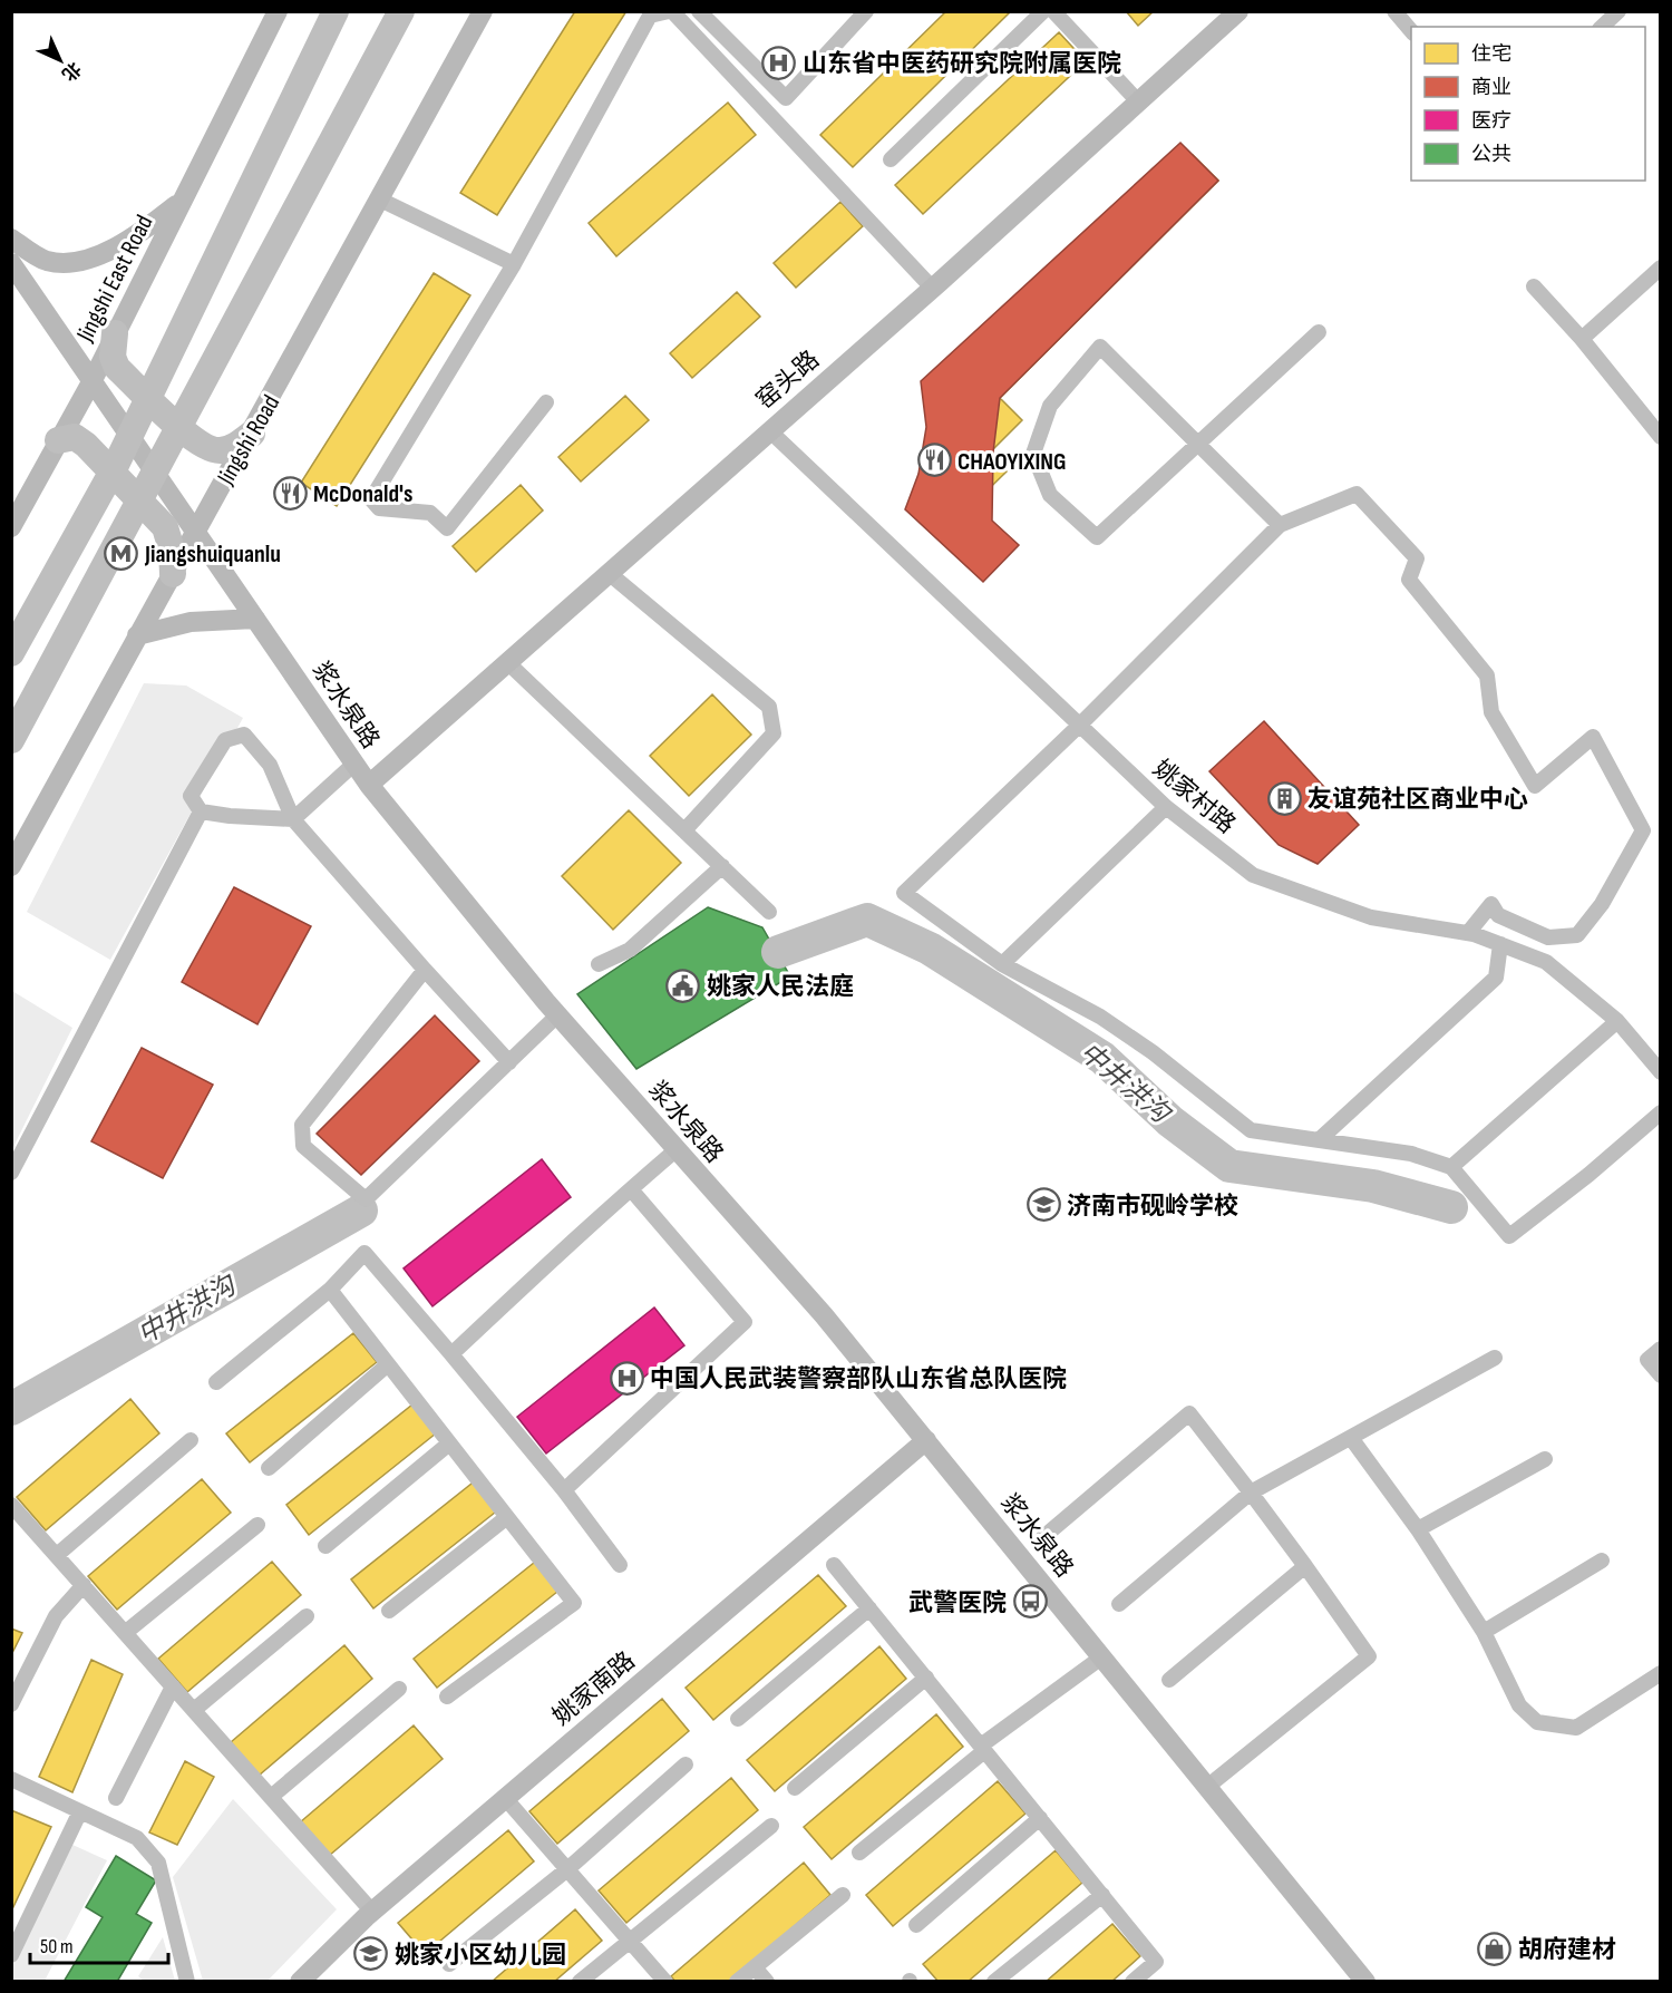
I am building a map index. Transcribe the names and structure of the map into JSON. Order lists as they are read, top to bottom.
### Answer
{
  "streets": {
    "main road": [
      "Jingshi East Road",
      "窑头路",
      "Jingshi Road",
      "浆水泉路",
      "姚家南路"
    ],
    "street": ["姚家村路"]
  },
  "crossings": [
    ["Jingshi East Road", "浆水泉路"],
    ["窑头路", "浆水泉路"],
    ["窑头路", "姚家村路"],
    ["Jingshi Road", "浆水泉路"],
    ["浆水泉路", "姚家南路"]
  ],
  "water": ["中井洪沟"],
  "places": {
    "hospital": ["山东省中医药研究院附属医院", "中国人民武装警察部队山东省总队医院"],
    "restaurant": ["CHAOYIXING", "McDonald's"],
    "metro station": ["Jiangshuiquanlu"],
    "building": ["友谊苑社区商业中心"],
    "public building": ["姚家人民法庭"],
    "school or university": ["济南市砚岭学校", "姚家小区幼儿园"],
    "bus stop": ["武警医院"],
    "shop": ["胡府建材"]
  },
  "legend": [
    "住宅",
    "商业",
    "医疗",
    "公共"
  ],
  "scale_bar": "50 m",
  "north": "bottom right"
}
